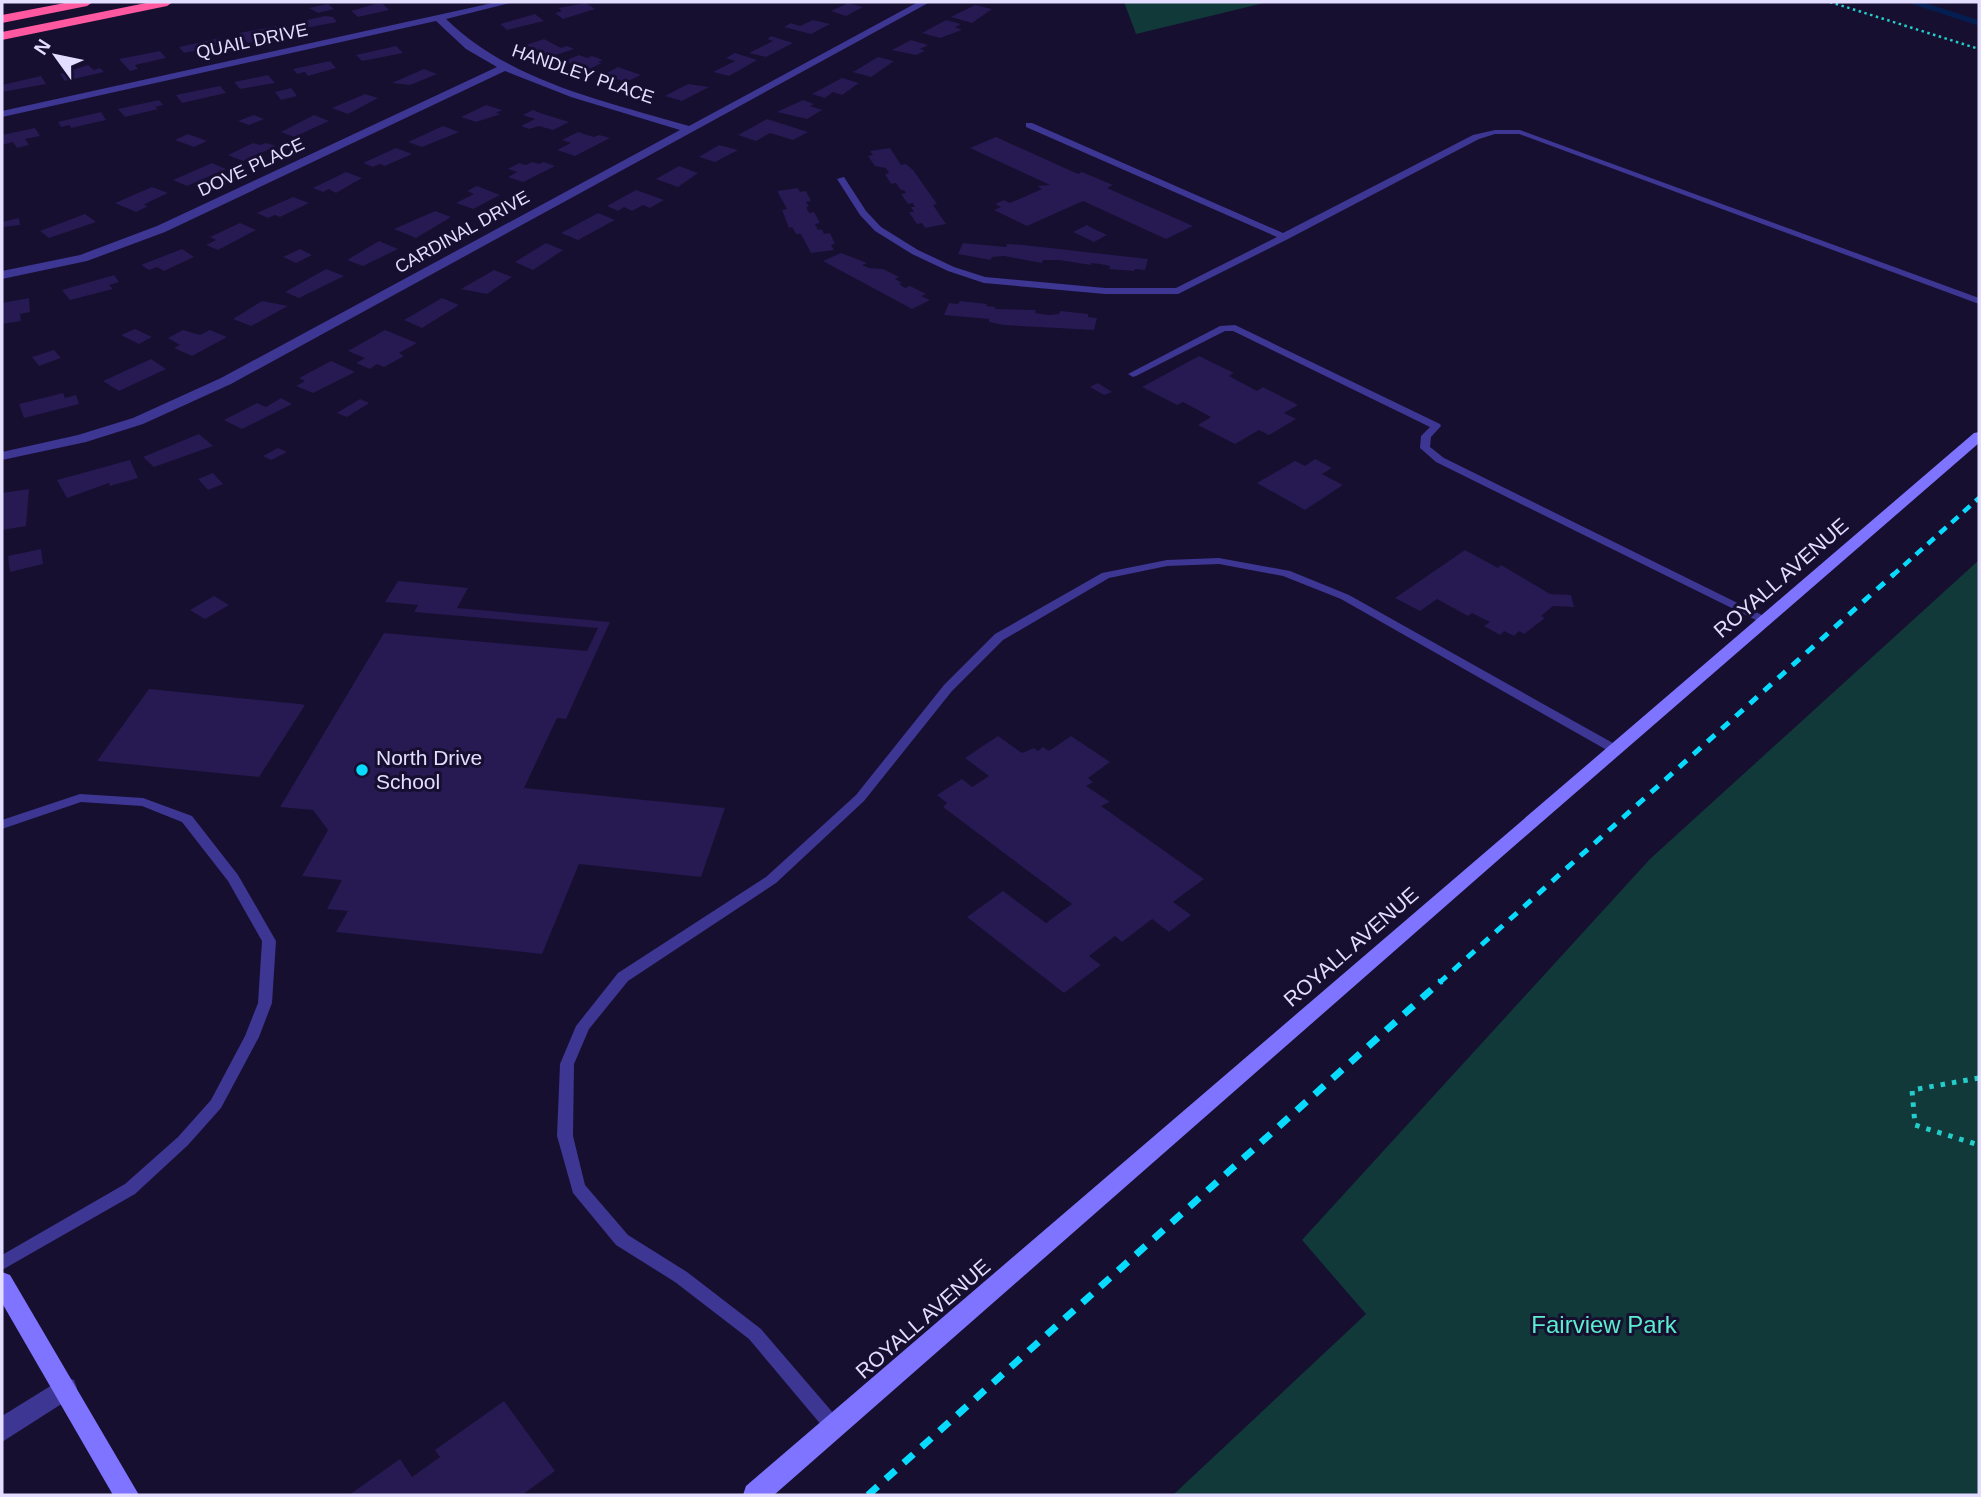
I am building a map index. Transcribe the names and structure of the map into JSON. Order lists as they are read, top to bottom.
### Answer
{
  "streets": {
    "street": [
      "QUAIL DRIVE",
      "HANDLEY PLACE",
      "DOVE PLACE",
      "CARDINAL DRIVE",
      "ROYALL AVENUE"
    ]
  },
  "crossings": [
    ["QUAIL DRIVE", "HANDLEY PLACE"],
    ["HANDLEY PLACE", "DOVE PLACE"],
    ["HANDLEY PLACE", "CARDINAL DRIVE"]
  ],
  "parks": ["Fairview Park"],
  "places": ["North Drive School"],
  "north": "top left"
}
